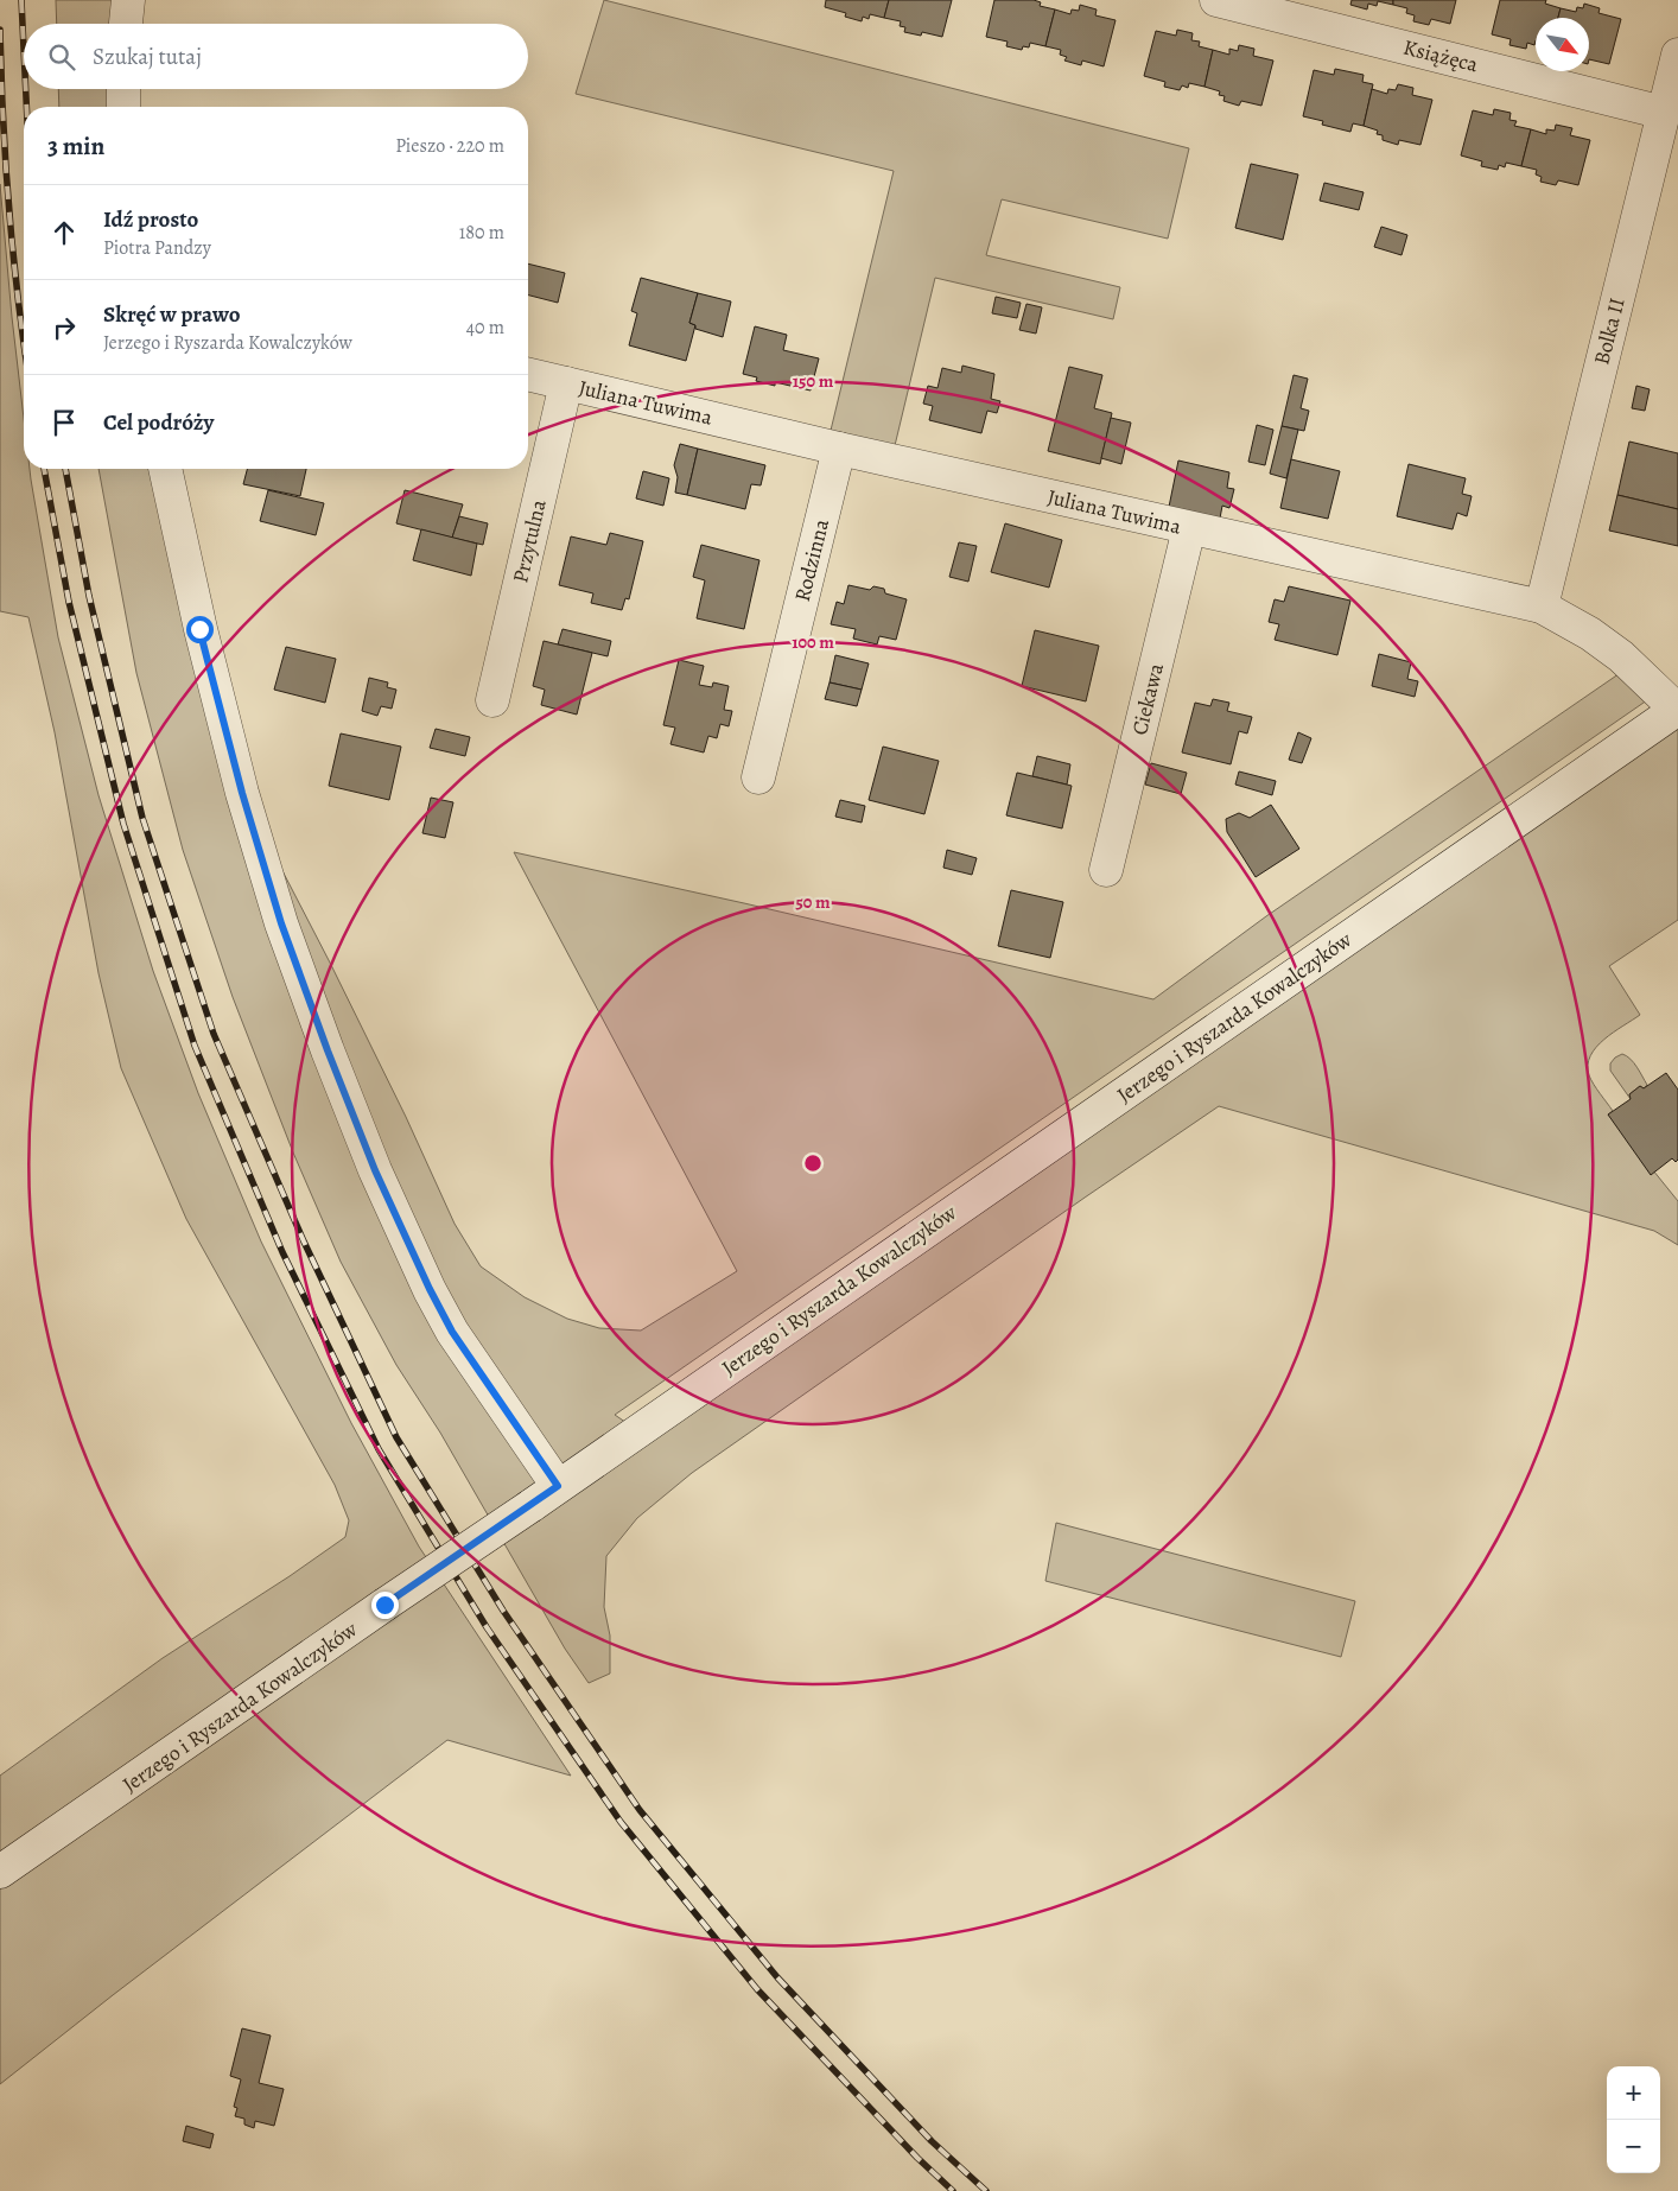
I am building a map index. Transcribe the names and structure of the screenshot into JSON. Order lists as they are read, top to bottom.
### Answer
{
  "streets": {
    "street": [
      "Książęca",
      "Bolka II",
      "Juliana Tuwima",
      "Przytulna",
      "Rodzinna",
      "Ciekawa",
      "Jerzego i Ryszarda Kowalczyków"
    ]
  },
  "crossings": [
    ["Książęca", "Bolka II"],
    ["Bolka II", "Juliana Tuwima"],
    ["Juliana Tuwima", "Przytulna"],
    ["Juliana Tuwima", "Rodzinna"],
    ["Juliana Tuwima", "Ciekawa"],
    ["Juliana Tuwima", "Jerzego i Ryszarda Kowalczyków"]
  ],
  "north": "bottom right",
  "page": {
    "search": "Szukaj tutaj",
    "heading": ["3 min", "Pieszo · 220 m"],
    "list": [
      ["Idź prosto", "Piotra Pandzy", "180 m"],
      ["Skręć w prawo", "Jerzego i Ryszarda Kowalczyków", "40 m"],
      "Cel podróży"
    ],
    "map_buttons": ["+", "−"]
  },
  "rings": ["150 m", "100 m", "50 m"]
}
